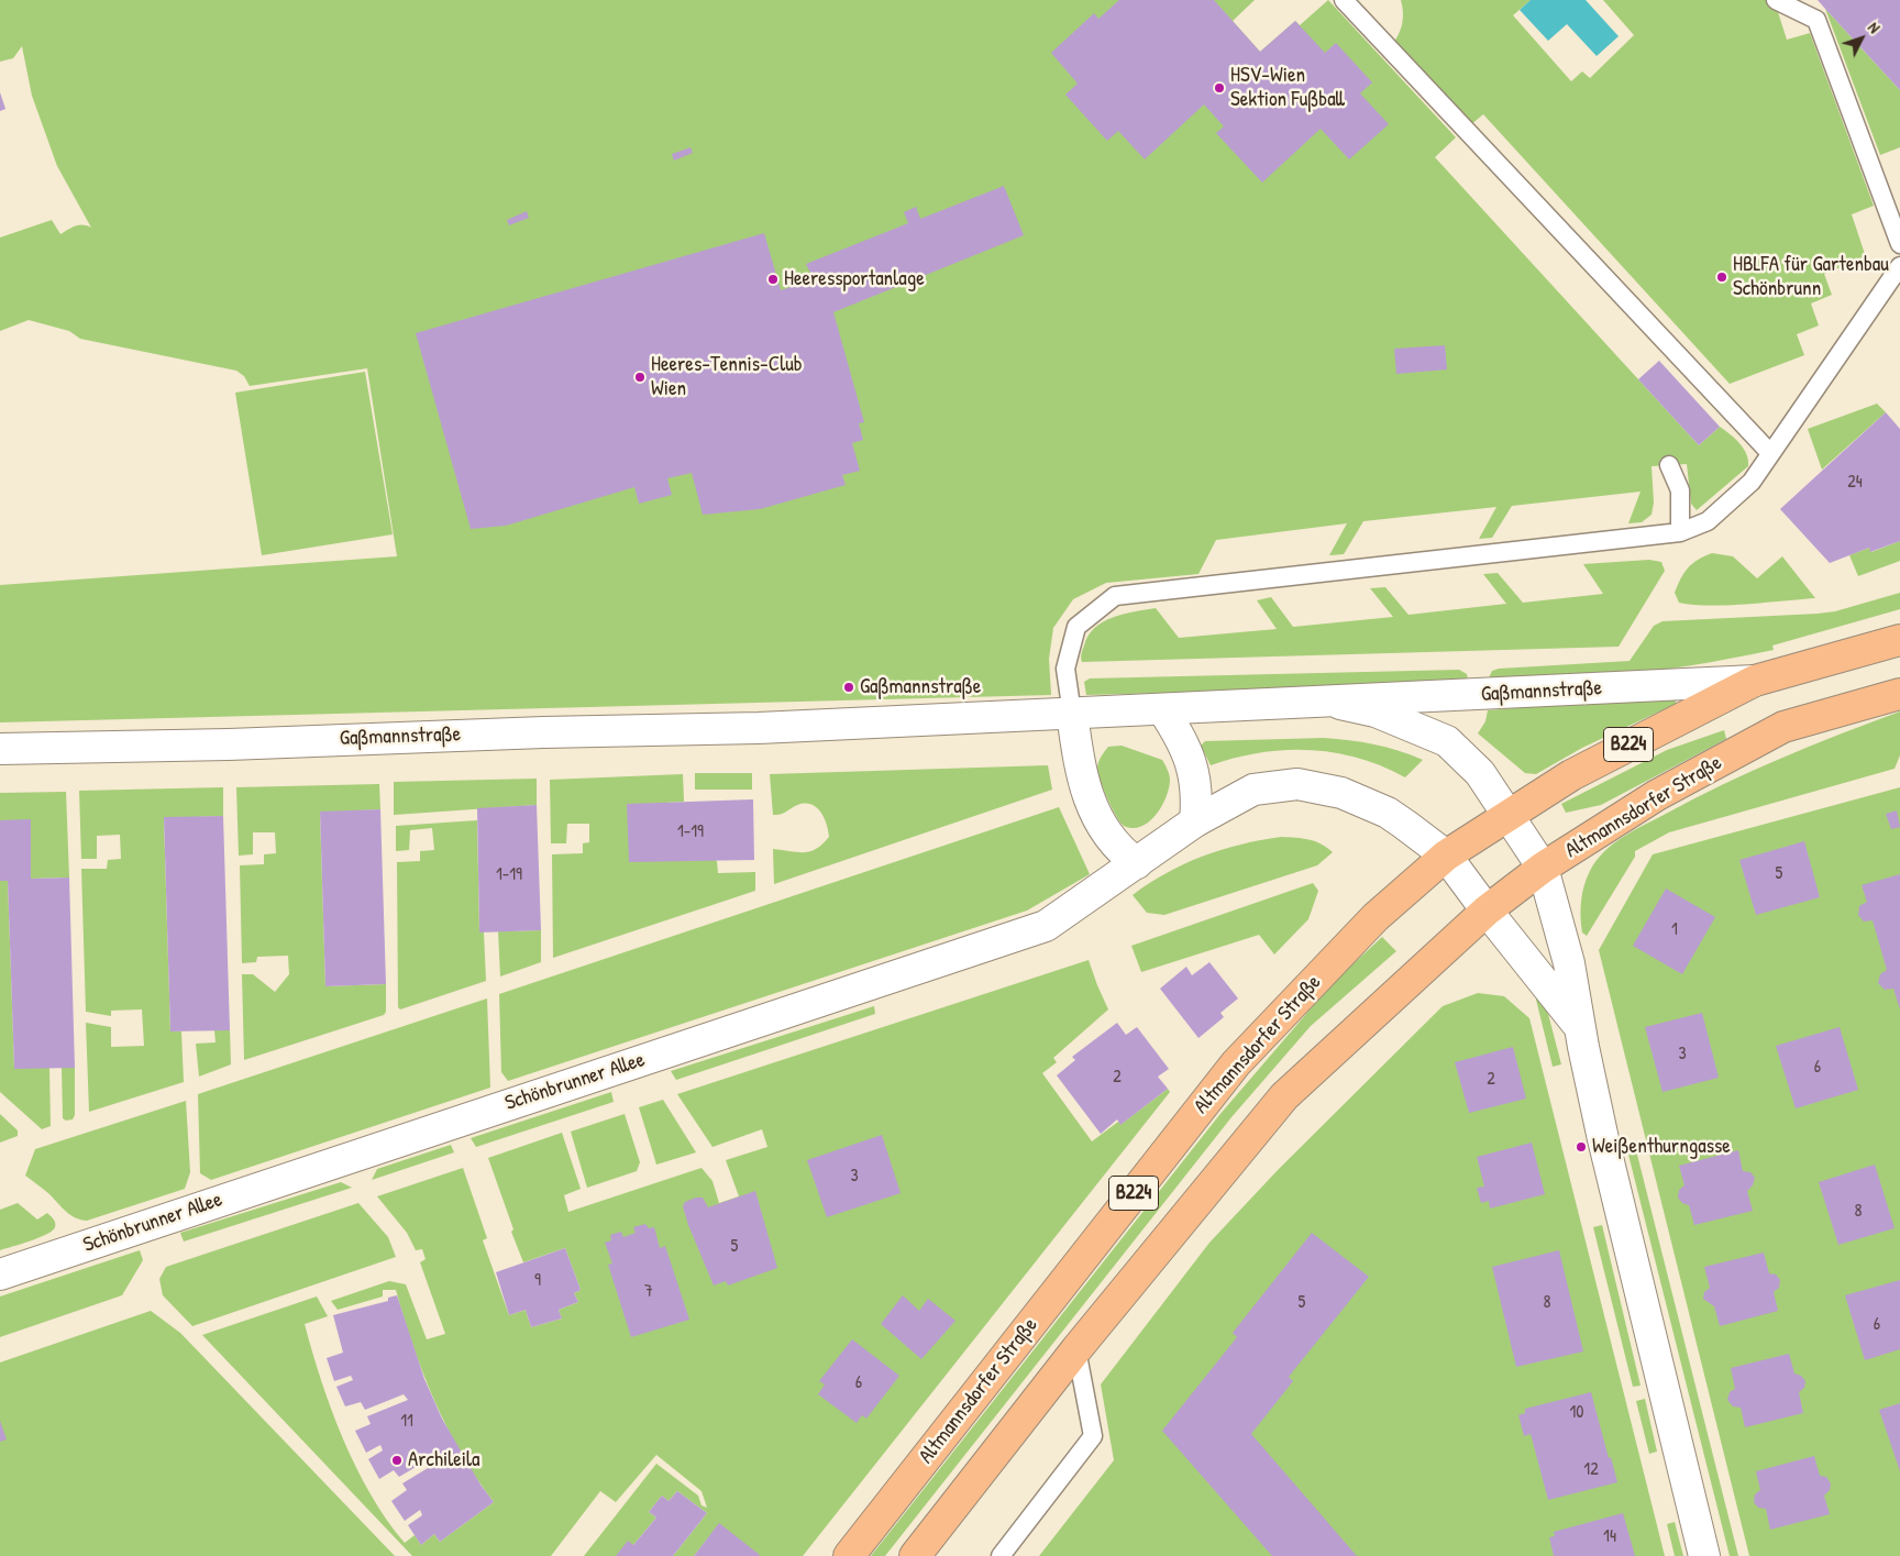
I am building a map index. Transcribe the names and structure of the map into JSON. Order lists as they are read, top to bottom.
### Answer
{
  "streets": {
    "main road": ["B224", "Altmannsdorfer Straße"],
    "street": ["Gaßmannstraße", "Schönbrunner Allee"]
  },
  "crossings": [
    ["Gaßmannstraße", "B224"],
    ["Gaßmannstraße", "Altmannsdorfer Straße"],
    ["B224", "Altmannsdorfer Straße"],
    ["Altmannsdorfer Straße", "Schönbrunner Allee"]
  ],
  "places": [
    "HSV-Wien Sektion Fußball",
    "HBLFA für Gartenbau Schönbrunn",
    "Heeressportanlage",
    "Heeres-Tennis-Club Wien",
    "Gaßmannstraße",
    "Weißenthurngasse",
    "Archileila"
  ],
  "house_numbers": [
    "24",
    "1-19",
    "5",
    "1-19",
    "1",
    "3",
    "6",
    "2",
    "2",
    "3",
    "8",
    "5",
    "9",
    "7",
    "5",
    "8",
    "6",
    "6",
    "10",
    "11",
    "12",
    "14"
  ],
  "north": "top right"
}
